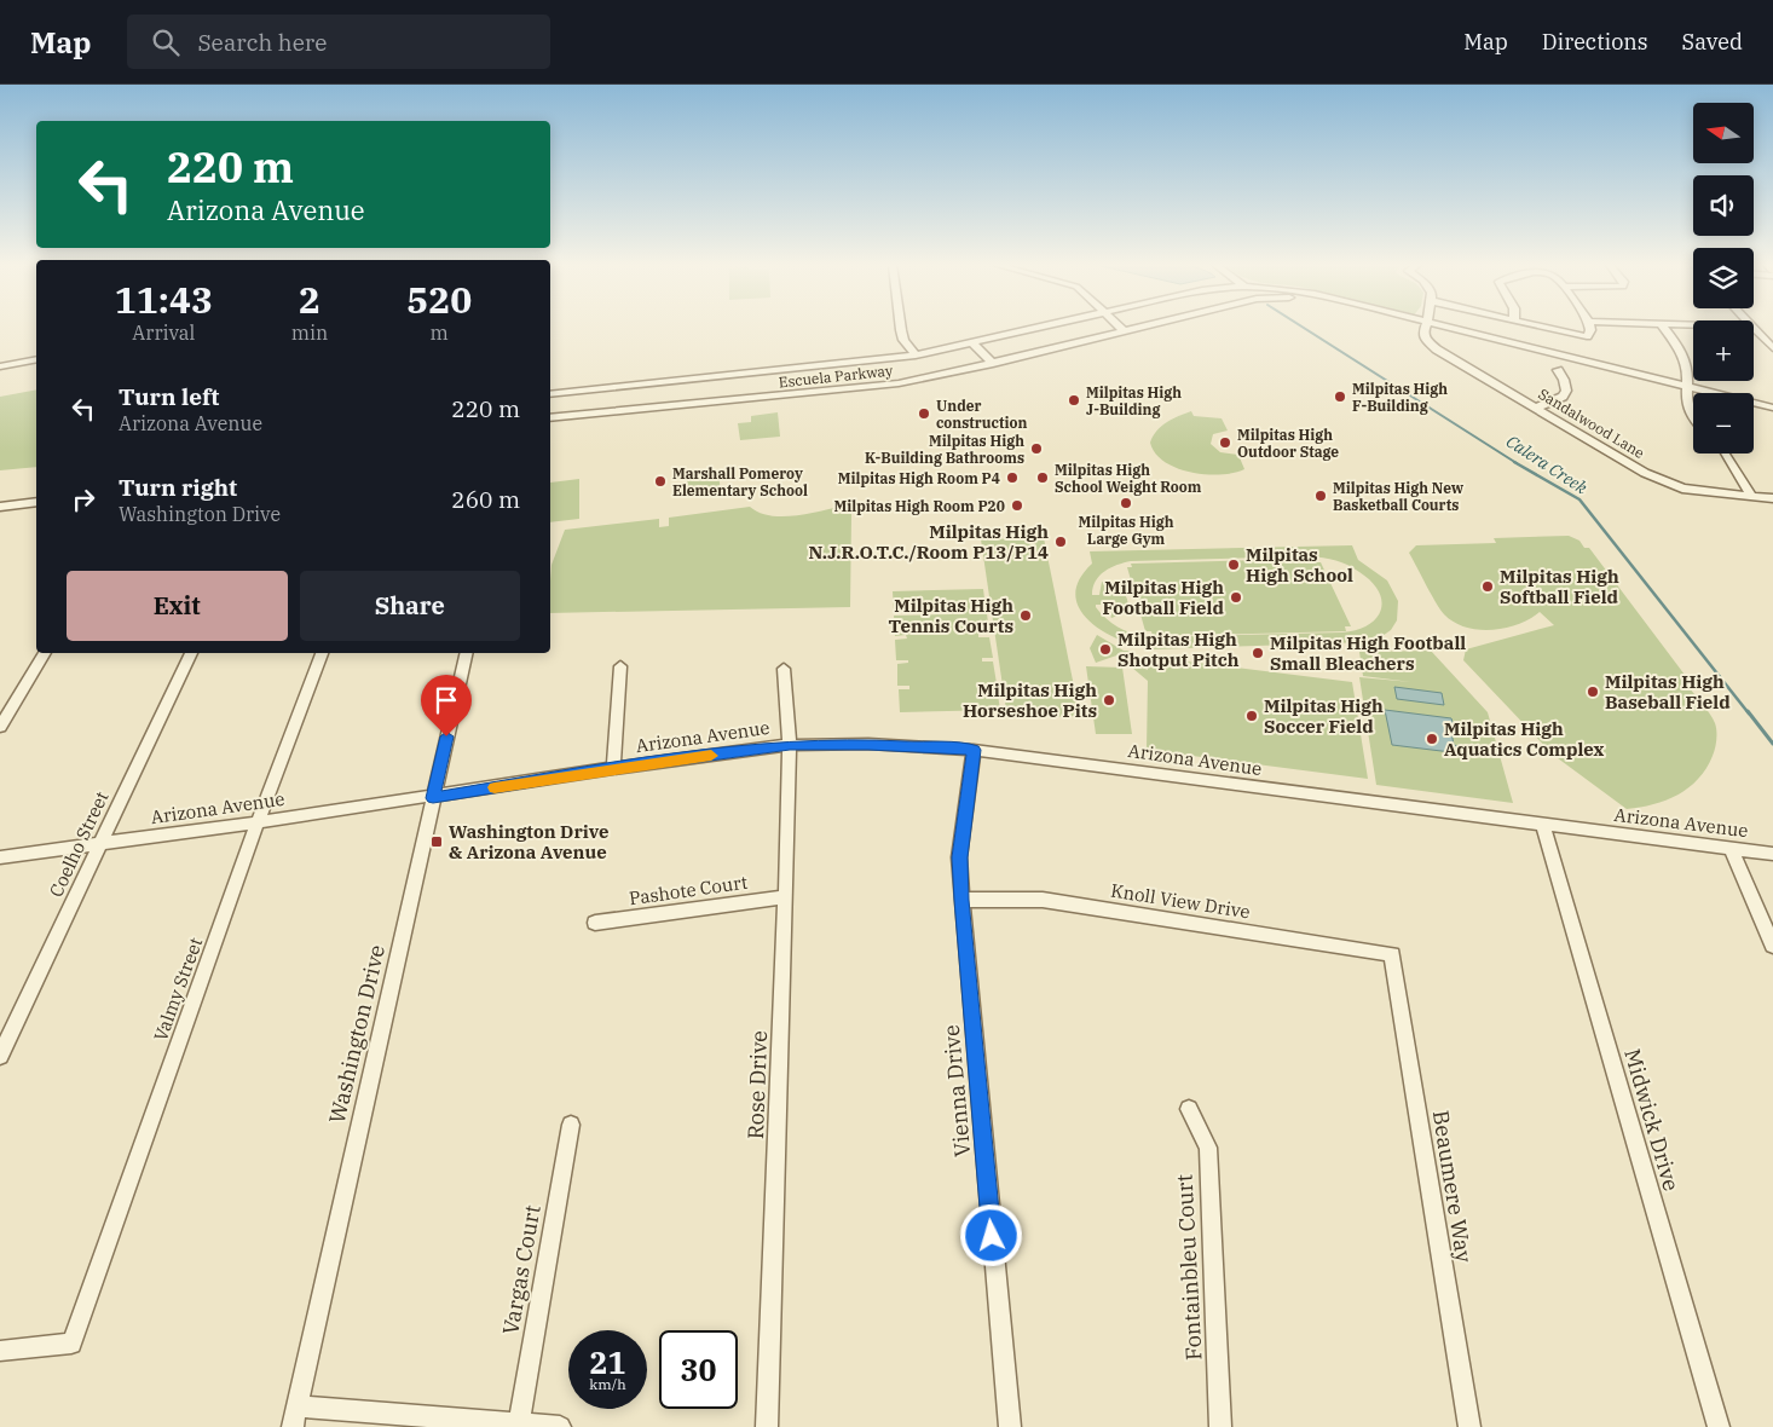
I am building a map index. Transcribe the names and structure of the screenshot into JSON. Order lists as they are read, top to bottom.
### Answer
{
  "streets": {
    "street": [
      "Escuela Parkway",
      "Sandalwood Lane",
      "Arizona Avenue",
      "Coelho Street",
      "Pashote Court",
      "Knoll View Drive",
      "Valmy Street",
      "Washington Drive",
      "Rose Drive",
      "Vienna Drive",
      "Midwick Drive",
      "Beaumere Way",
      "Fontainbleu Court",
      "Vargas Court"
    ]
  },
  "crossings": [
    ["Arizona Avenue", "Coelho Street"],
    ["Arizona Avenue", "Valmy Street"],
    ["Arizona Avenue", "Washington Drive"],
    ["Arizona Avenue", "Rose Drive"],
    ["Arizona Avenue", "Vienna Drive"],
    ["Arizona Avenue", "Midwick Drive"],
    ["Pashote Court", "Rose Drive"],
    ["Knoll View Drive", "Vienna Drive"],
    ["Knoll View Drive", "Beaumere Way"]
  ],
  "water": ["Calera Creek"],
  "places": {
    "other": [
      "Milpitas High F-Building",
      "Milpitas High J-Building",
      "Under construction",
      "Milpitas High Outdoor Stage",
      "Milpitas High K-Building Bathrooms",
      "Milpitas High Room P4",
      "Milpitas High School Weight Room",
      "Marshall Pomeroy Elementary School",
      "Milpitas High New Basketball Courts",
      "Milpitas High Large Gym",
      "Milpitas High Room P20",
      "Milpitas High N.J.R.O.T.C./Room P13/P14",
      "Milpitas High School",
      "Milpitas High Softball Field",
      "Milpitas High Football Field",
      "Milpitas High Tennis Courts",
      "Milpitas High Shotput Pitch",
      "Milpitas High Football Small Bleachers",
      "Milpitas High Baseball Field",
      "Milpitas High Horseshoe Pits",
      "Milpitas High Soccer Field",
      "Milpitas High Aquatics Complex"
    ],
    "transit": ["Washington Drive & Arizona Avenue"]
  },
  "north": "left",
  "page": {
    "header": "Map",
    "search": "Search here",
    "nav": ["Map", "Directions", "Saved"],
    "map_buttons": ["+", "−"],
    "turn": ["220 m", "Arizona Avenue"],
    "eta": [
      "11:43",
      "Arrival",
      "2",
      "min",
      "520",
      "m"
    ],
    "list": [
      {
        "name": "Turn left",
        "note": "Arizona Avenue",
        "value": "220 m"
      },
      {
        "name": "Turn right",
        "note": "Washington Drive",
        "value": "260 m"
      }
    ],
    "buttons": ["Exit", "Share"],
    "speed": "21 km/h",
    "limit": "30"
  }
}
